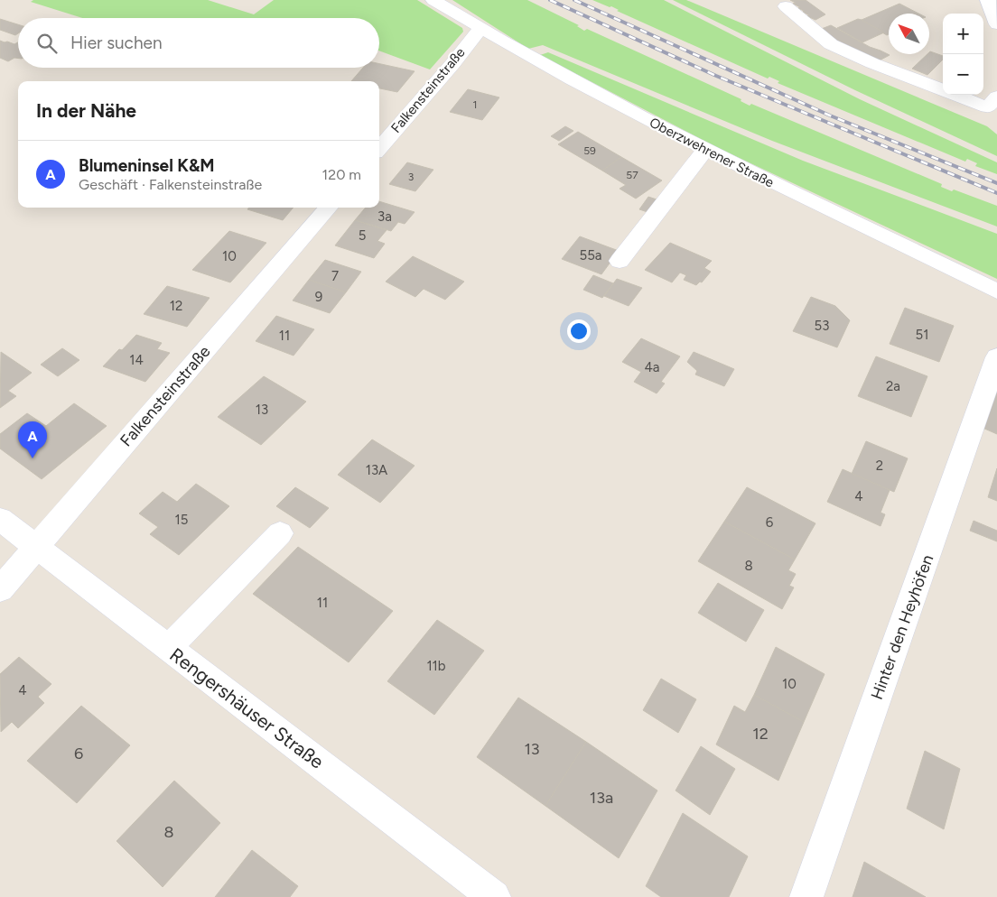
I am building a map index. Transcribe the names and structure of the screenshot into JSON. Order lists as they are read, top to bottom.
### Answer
{
  "streets": {
    "street": [
      "Falkensteinstraße",
      "Oberzwehrener Straße",
      "Hinter den Heyhöfen",
      "Rengershäuser Straße"
    ]
  },
  "crossings": [
    ["Falkensteinstraße", "Oberzwehrener Straße"],
    ["Falkensteinstraße", "Rengershäuser Straße"]
  ],
  "house_numbers": [
    "1",
    "59",
    "57",
    "3",
    "3a",
    "5",
    "55a",
    "10",
    "7",
    "9",
    "12",
    "53",
    "51",
    "11",
    "14",
    "4a",
    "2a",
    "13",
    "2",
    "13A",
    "4",
    "15",
    "6",
    "8",
    "11",
    "11b",
    "10",
    "4",
    "12",
    "13",
    "6",
    "13a",
    "8"
  ],
  "north": "top left",
  "page": {
    "map_buttons": ["+", "−"],
    "search": "Hier suchen",
    "heading": "In der Nähe",
    "list": [
      {
        "mark": "A",
        "name": "Blumeninsel K&M",
        "note": "Geschäft · Falkensteinstraße",
        "value": "120 m"
      }
    ],
    "pins": "A"
  }
}
